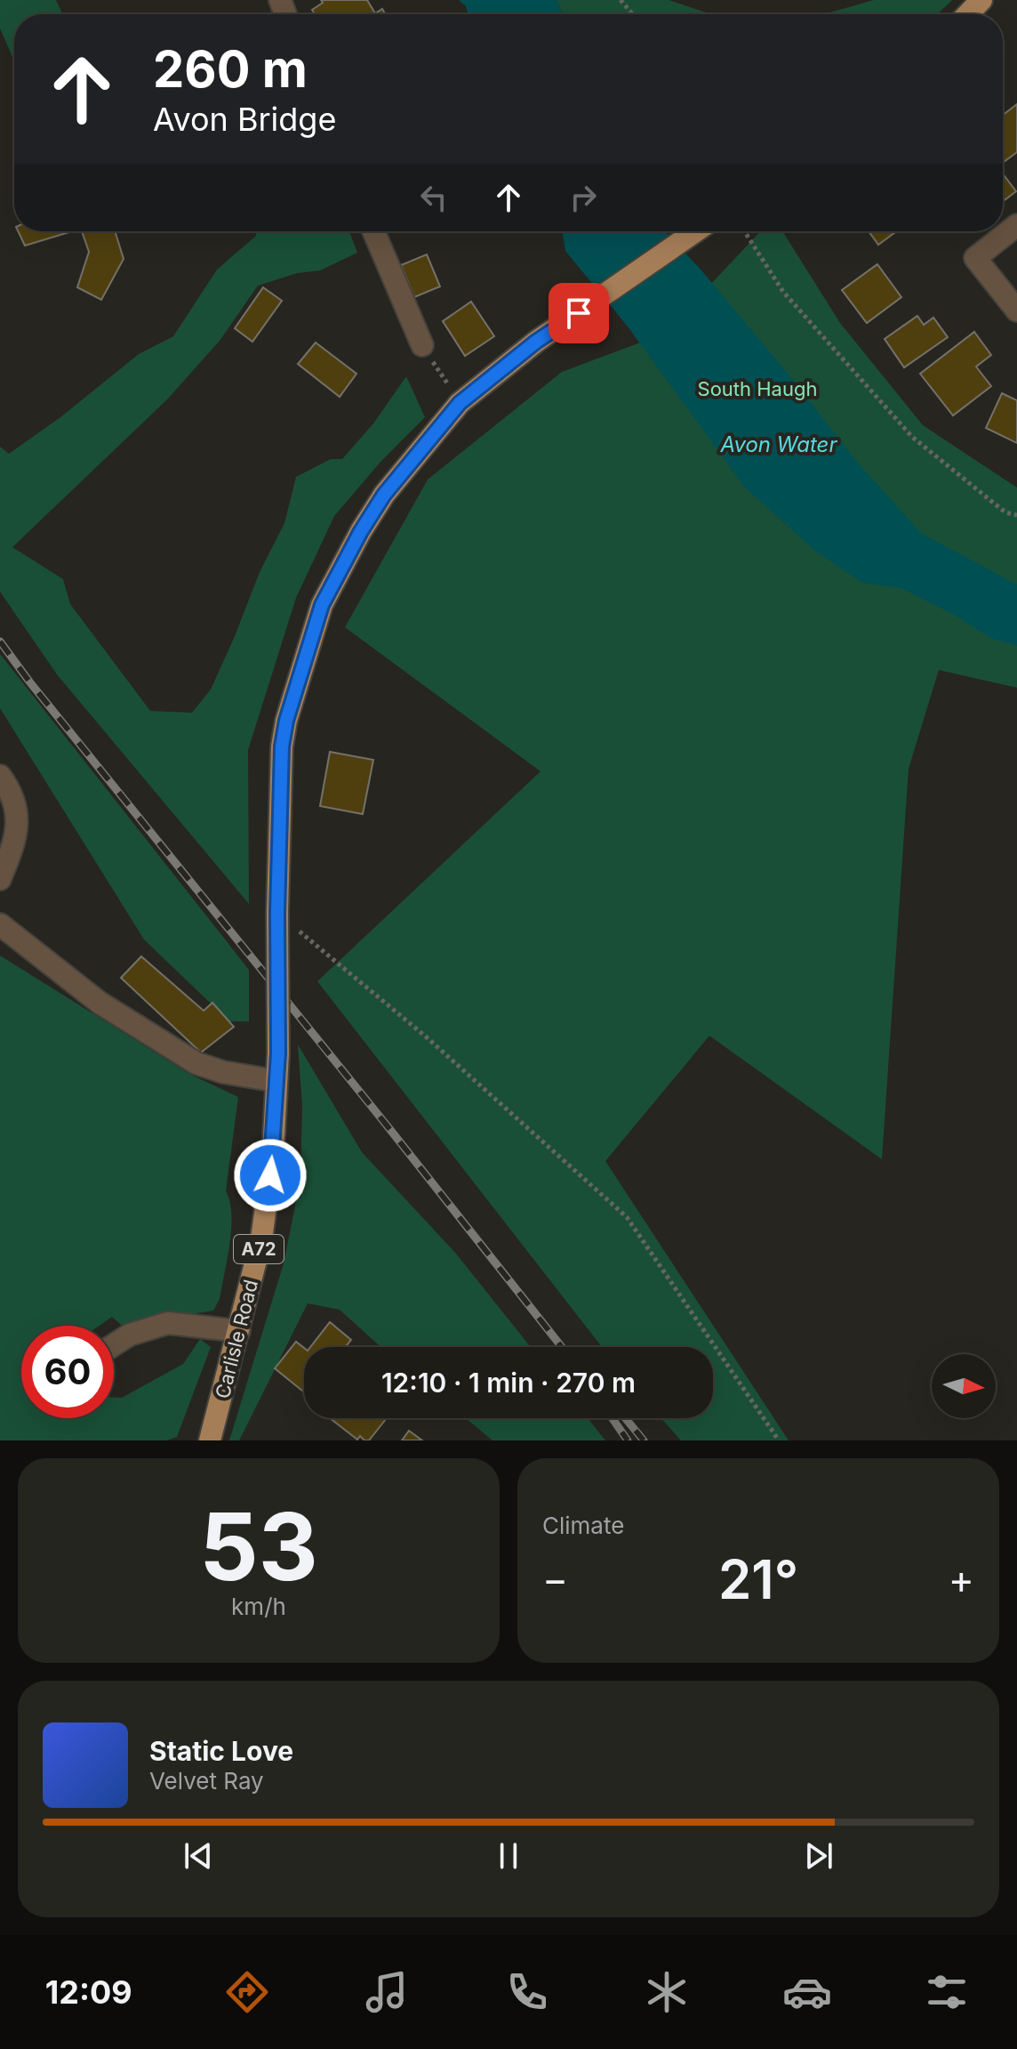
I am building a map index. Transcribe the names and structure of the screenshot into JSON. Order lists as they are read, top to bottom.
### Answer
{
  "streets": {
    "main road": ["A72", "Carlisle Road"]
  },
  "water": ["Avon Water"],
  "parks": ["South Haugh"],
  "north": "right",
  "page": {
    "turn": ["260 m", "Avon Bridge"],
    "limit": "60",
    "trip": "12:10 · 1 min · 270 m",
    "tile": [
      ["53", "km/h"],
      "Climate"
    ],
    "heat": ["−", "21°", "+"],
    "song": ["Static Love", "Velvet Ray"],
    "tabs": "12:09"
  }
}
